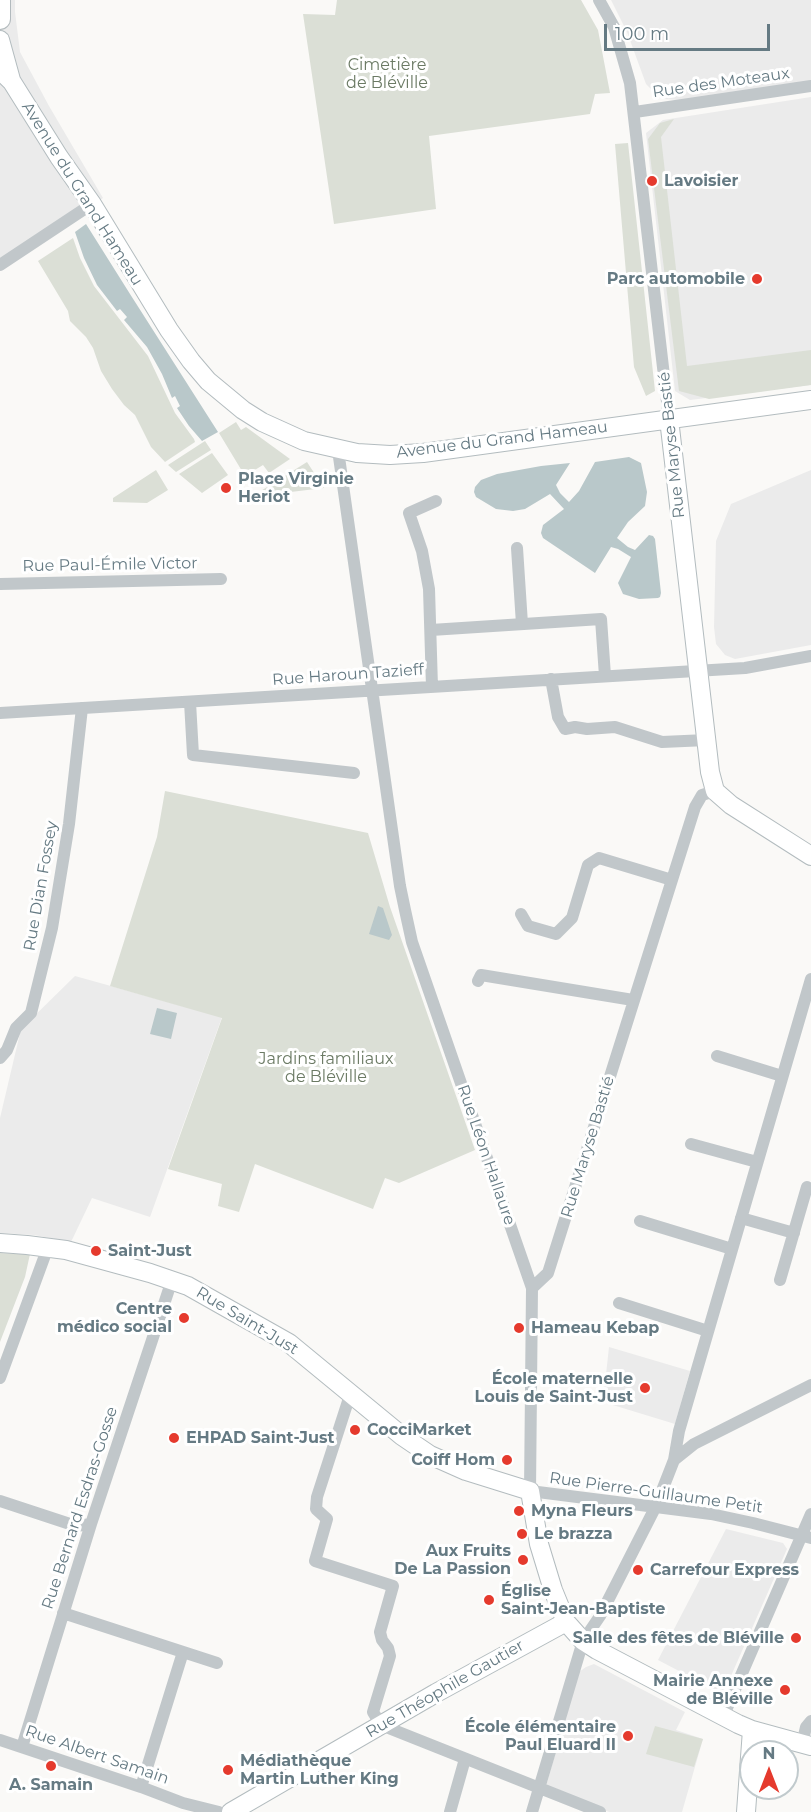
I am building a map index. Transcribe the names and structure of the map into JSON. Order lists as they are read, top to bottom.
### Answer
{
  "streets": {
    "street": [
      "Rue des Moteaux",
      "Avenue du Grand Hameau",
      "Rue Maryse Bastié",
      "Rue Paul-Émile Victor",
      "Rue Haroun Tazieff",
      "Rue Dian Fossey",
      "Rue Léon Hallaure",
      "Rue Saint-Just",
      "Rue Pierre-Guillaume Petit",
      "Rue Bernard Esdras-Gosse",
      "Rue Théophile Gautier",
      "Rue Albert Samain"
    ]
  },
  "crossings": [
    ["Rue des Moteaux", "Rue Maryse Bastié"],
    ["Avenue du Grand Hameau", "Rue Maryse Bastié"],
    ["Avenue du Grand Hameau", "Rue Léon Hallaure"],
    ["Rue Maryse Bastié", "Rue Haroun Tazieff"],
    ["Rue Maryse Bastié", "Rue Léon Hallaure"],
    ["Rue Haroun Tazieff", "Rue Dian Fossey"],
    ["Rue Haroun Tazieff", "Rue Léon Hallaure"],
    ["Rue Léon Hallaure", "Rue Saint-Just"],
    ["Rue Léon Hallaure", "Rue Pierre-Guillaume Petit"],
    ["Rue Léon Hallaure", "Rue Théophile Gautier"],
    ["Rue Saint-Just", "Rue Pierre-Guillaume Petit"],
    ["Rue Saint-Just", "Rue Bernard Esdras-Gosse"],
    ["Rue Bernard Esdras-Gosse", "Rue Albert Samain"]
  ],
  "parks": ["Cimetière de Bléville", "Jardins familiaux de Bléville"],
  "places": [
    "Lavoisier",
    "Parc automobile",
    "Place Virginie Heriot",
    "Saint-Just",
    "Centre médico social",
    "Hameau Kebap",
    "École maternelle Louis de Saint-Just",
    "CocciMarket",
    "EHPAD Saint-Just",
    "Coiff Hom",
    "Myna Fleurs",
    "Le brazza",
    "Aux Fruits De La Passion",
    "Carrefour Express",
    "Église Saint-Jean-Baptiste",
    "Salle des fêtes de Bléville",
    "Mairie Annexe de Bléville",
    "École élémentaire Paul Eluard II",
    "A. Samain",
    "Médiathèque Martin Luther King"
  ],
  "scale_bar": "100 m",
  "north": "top"
}
